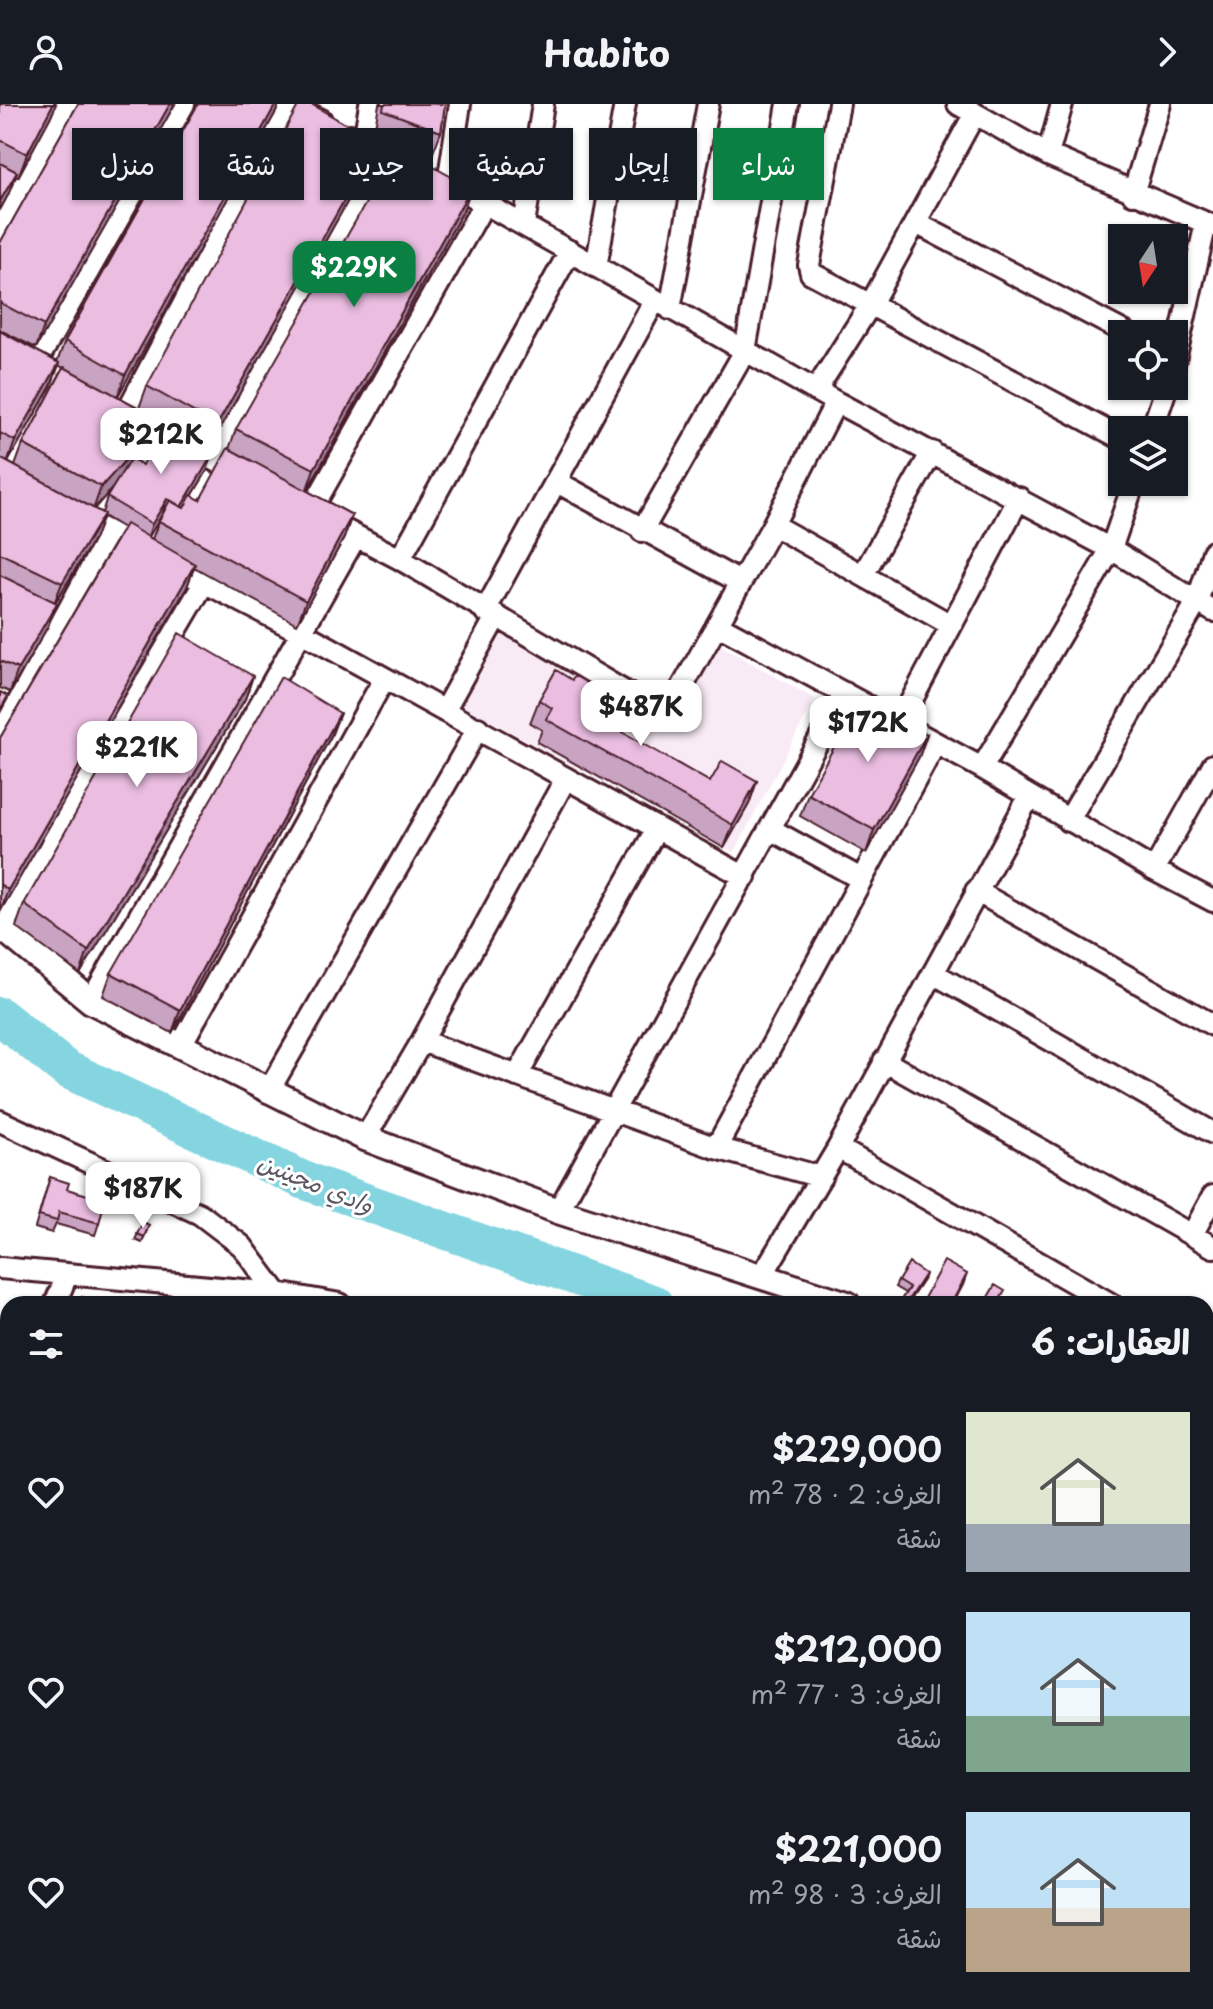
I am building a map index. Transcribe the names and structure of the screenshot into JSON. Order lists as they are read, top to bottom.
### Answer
{
  "water": ["وادي مجينين"],
  "north": "bottom",
  "page": {
    "header": "Habito",
    "chip": [
      "شراء",
      "إيجار",
      "تصفية",
      "جديد",
      "شقة",
      "منزل"
    ],
    "price": [
      "$229K",
      "$212K",
      "$487K",
      "$172K",
      "$221K",
      "$187K"
    ],
    "heading": "العقارات: 6",
    "list": [
      {
        "name": "$229,000",
        "note": "الغرف: 2 · 78 m² · شقة"
      },
      {
        "name": "$212,000",
        "note": "الغرف: 3 · 77 m² · شقة"
      },
      {
        "name": "$221,000",
        "note": "الغرف: 3 · 98 m² · شقة"
      }
    ]
  }
}
